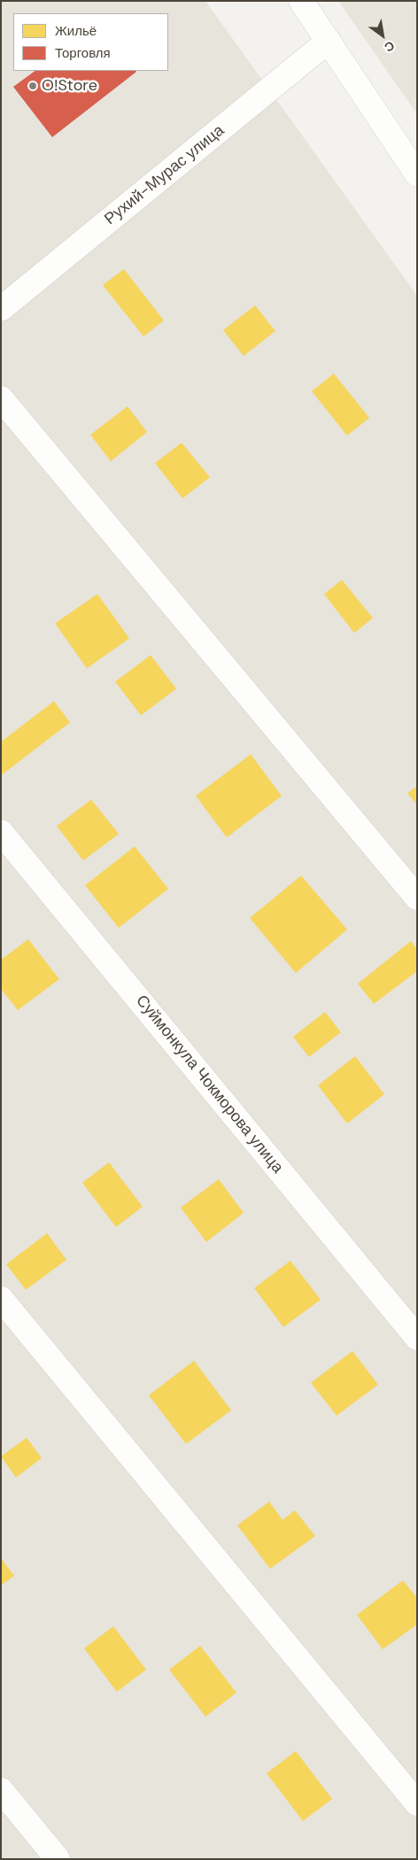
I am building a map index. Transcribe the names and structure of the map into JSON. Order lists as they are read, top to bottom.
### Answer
{
  "streets": {
    "street": ["Рухий-Мурас улица", "Суймонкула Чокморова улица"]
  },
  "places": ["O!Store"],
  "legend": ["Жильё", "Торговля"],
  "north": "bottom right"
}
